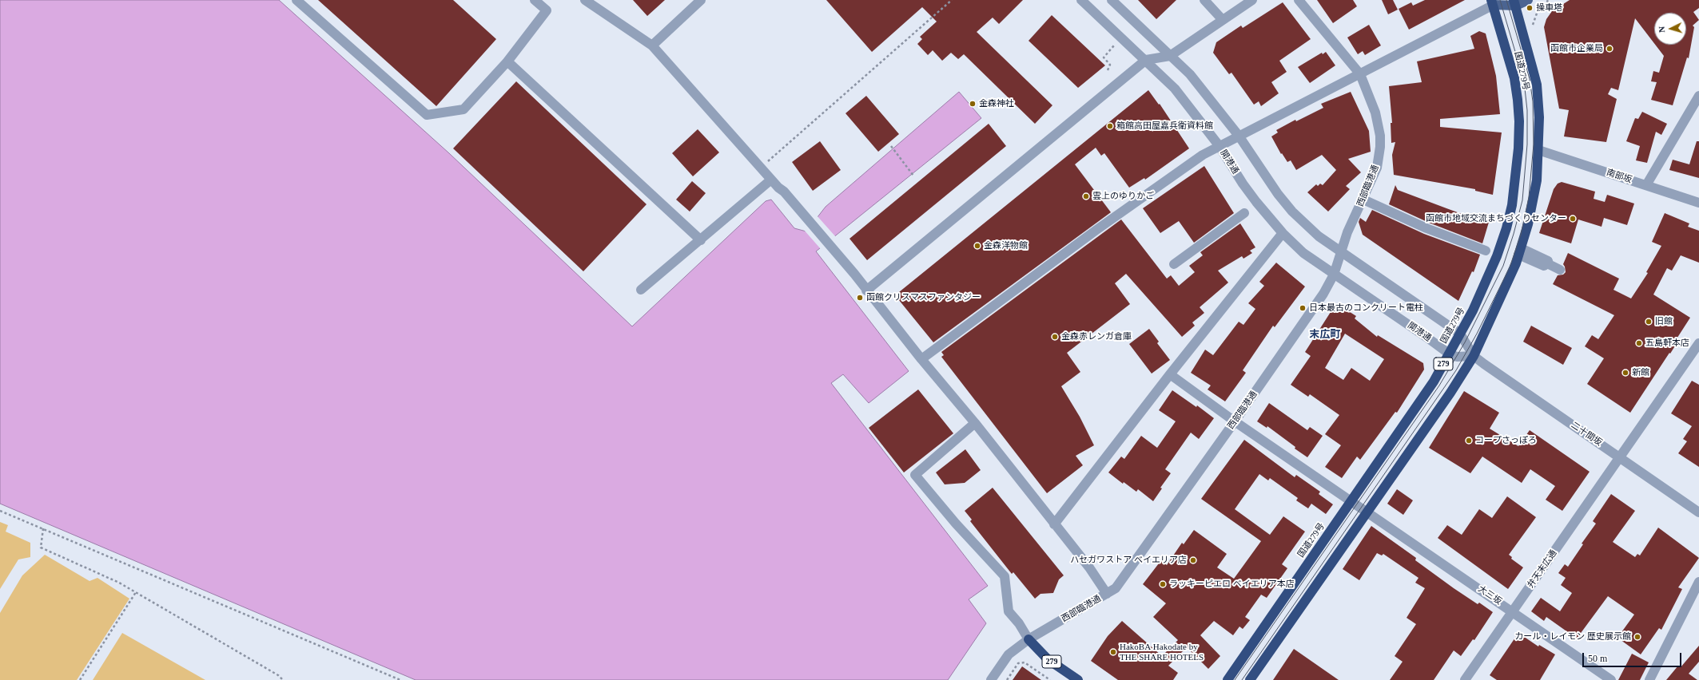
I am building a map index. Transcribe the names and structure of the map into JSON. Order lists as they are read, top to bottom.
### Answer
{
  "streets": {
    "highway": ["国道279号", "279"],
    "street": [
      "開港通",
      "南部坂",
      "西部臨港通",
      "二十間坂",
      "弁天末広通",
      "大三坂"
    ]
  },
  "crossings": [
    ["国道279号", "開港通"],
    ["国道279号", "南部坂"],
    ["国道279号", "二十間坂"],
    ["国道279号", "大三坂"],
    ["開港通", "西部臨港通"],
    ["開港通", "二十間坂"],
    ["西部臨港通", "279"],
    ["西部臨港通", "大三坂"],
    ["二十間坂", "弁天末広通"],
    ["弁天末広通", "大三坂"]
  ],
  "districts": ["末広町"],
  "places": [
    "操車塔",
    "函館市企業局",
    "金森神社",
    "箱館高田屋嘉兵衛資料館",
    "雲上のゆりかご",
    "函館市地域交流まちづくりセンター",
    "金森洋物館",
    "函館クリスマスファンタジー",
    "日本最古のコンクリート電柱",
    "旧館",
    "金森赤レンガ倉庫",
    "五島軒本店",
    "新館",
    "コープさっぽろ",
    "ハセガワストア べイエリア店",
    "ラッキーピエロ ベイエリア本店",
    "カール・レイモン 歴史展示館",
    "HakoBA Hakodate by THE SHARE HOTELS"
  ],
  "scale_bar": "50 m",
  "north": "left"
}
